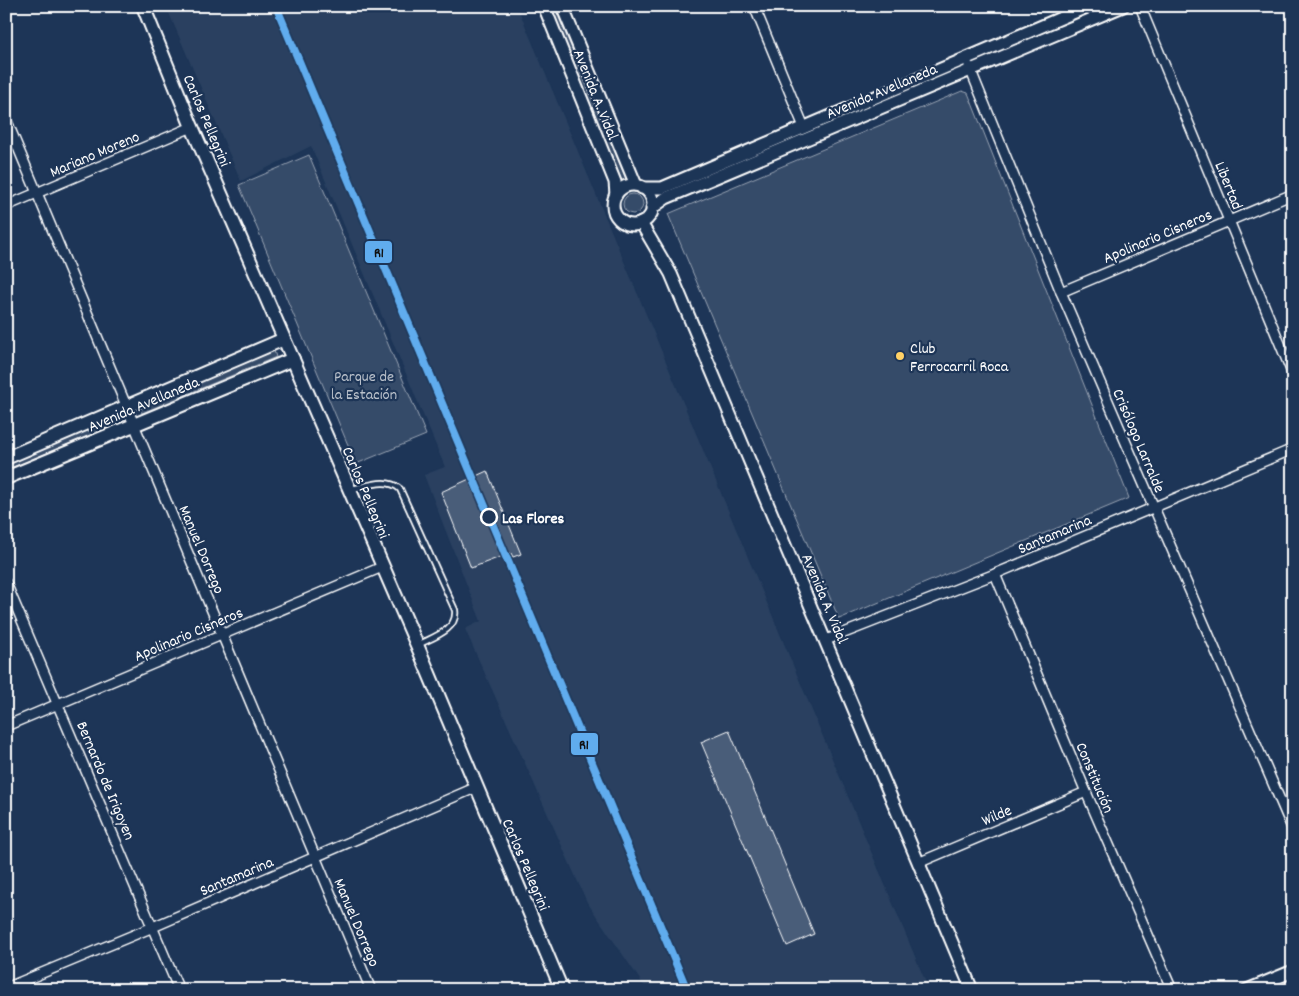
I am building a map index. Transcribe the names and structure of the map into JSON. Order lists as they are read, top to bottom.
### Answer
{
  "streets": {
    "main road": ["Avenida Avellaneda", "Carlos Pellegrini"],
    "street": [
      "Avenida A. Vidal",
      "Mariano Moreno",
      "Libertad",
      "Apolinario Cisneros",
      "Crisólogo Larralde",
      "Santamarina",
      "Manuel Dorrego",
      "Constitución",
      "Bernardo de Irigoyen",
      "Wilde"
    ]
  },
  "crossings": [
    ["Avenida Avellaneda", "Avenida A. Vidal"],
    ["Avenida Avellaneda", "Carlos Pellegrini"],
    ["Avenida Avellaneda", "Crisólogo Larralde"],
    ["Avenida Avellaneda", "Manuel Dorrego"],
    ["Avenida A. Vidal", "Santamarina"],
    ["Avenida A. Vidal", "Wilde"],
    ["Carlos Pellegrini", "Mariano Moreno"],
    ["Carlos Pellegrini", "Apolinario Cisneros"],
    ["Carlos Pellegrini", "Santamarina"],
    ["Mariano Moreno", "Manuel Dorrego"],
    ["Libertad", "Apolinario Cisneros"],
    ["Apolinario Cisneros", "Crisólogo Larralde"],
    ["Apolinario Cisneros", "Manuel Dorrego"],
    ["Apolinario Cisneros", "Bernardo de Irigoyen"],
    ["Crisólogo Larralde", "Santamarina"],
    ["Santamarina", "Manuel Dorrego"],
    ["Santamarina", "Constitución"],
    ["Santamarina", "Bernardo de Irigoyen"],
    ["Constitución", "Wilde"]
  ],
  "parks": ["Parque de la Estación"],
  "places": ["Club Ferrocarril Roca", "Las Flores"],
  "lines": ["transit line R1"]
}
